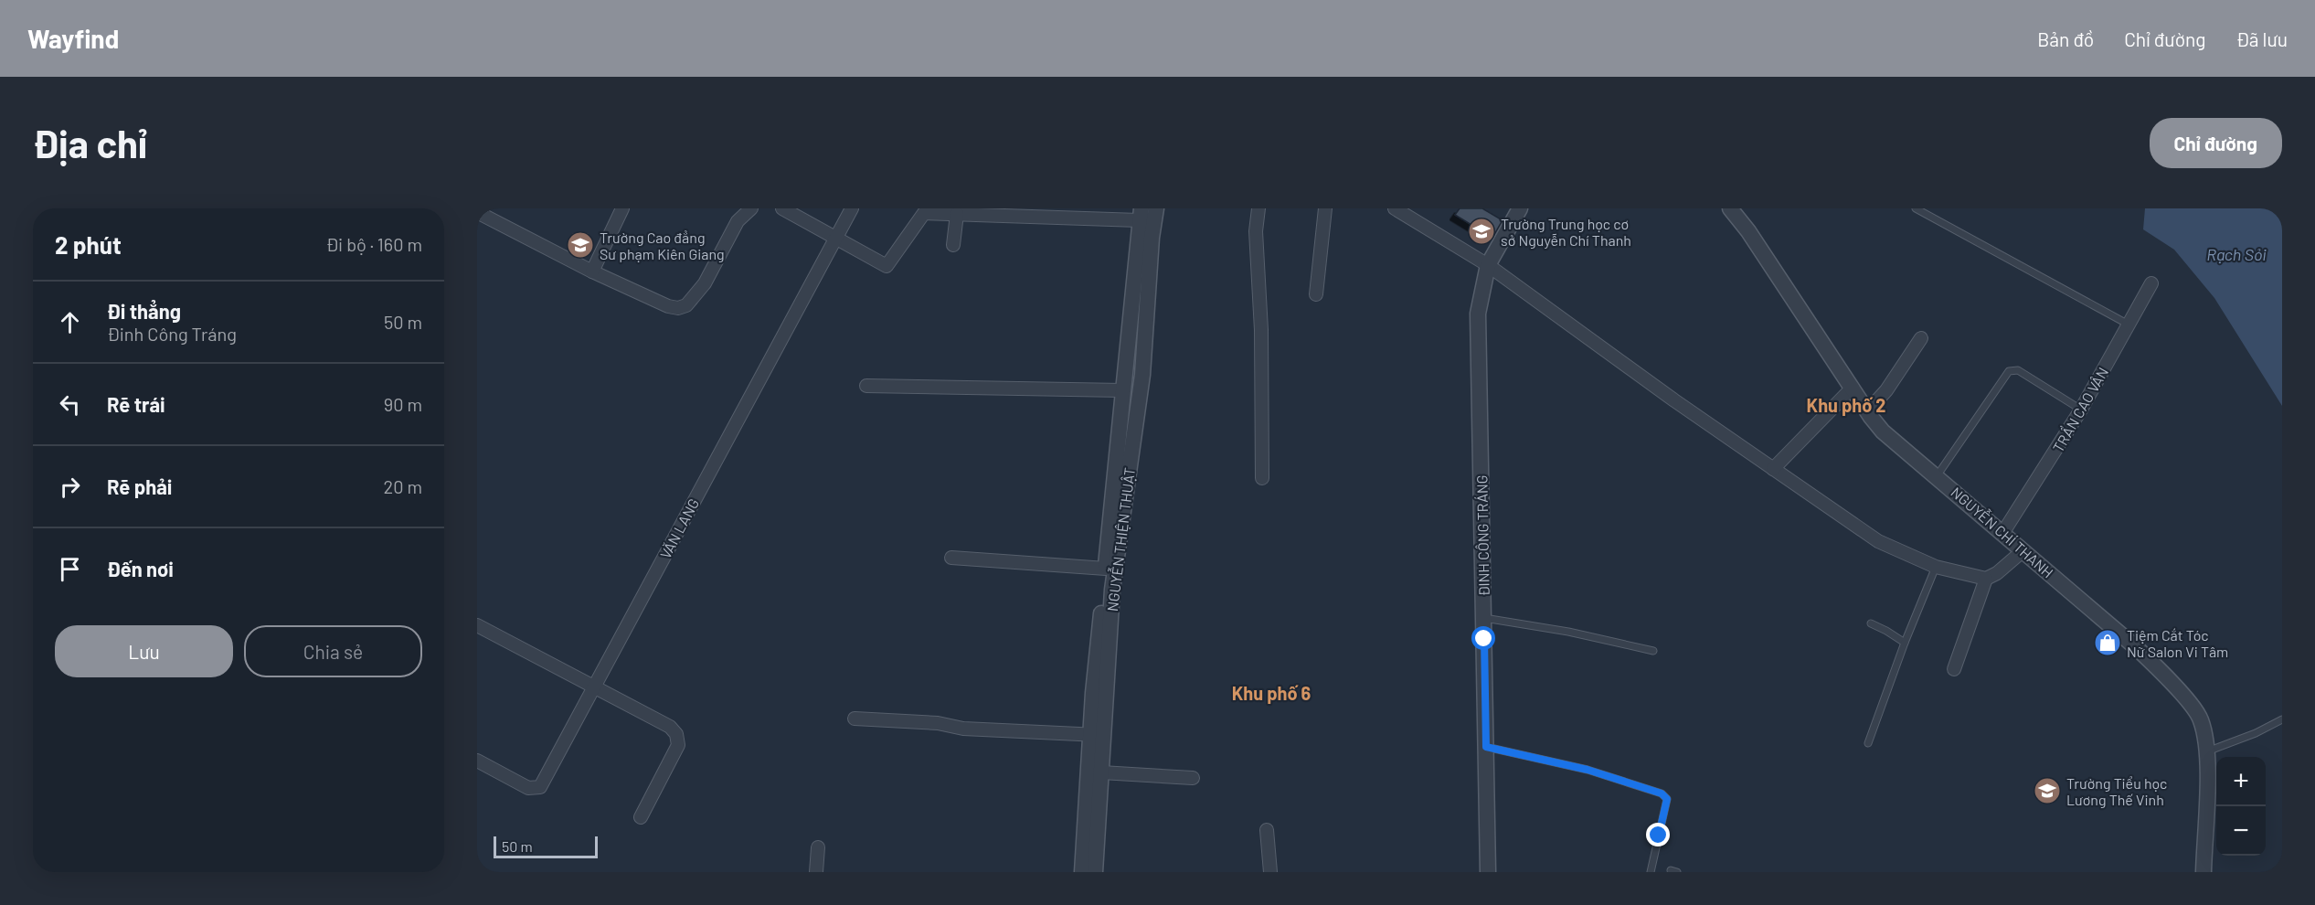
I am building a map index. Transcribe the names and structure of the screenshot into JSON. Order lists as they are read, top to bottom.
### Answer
{
  "streets": {
    "street": [
      "TRẦN CAO VÂN",
      "VĂN LANG",
      "NGUYỄN CHÍ THANH",
      "ĐINH CÔNG TRÁNG",
      "NGUYỄN THIỆN THUẬT"
    ]
  },
  "crossings": [
    ["TRẦN CAO VÂN", "NGUYỄN CHÍ THANH"]
  ],
  "districts": ["Khu phố 2", "Khu phố 6"],
  "water": ["Rạch Sỏi"],
  "places": {
    "school or university": ["Trường Trung học cơ sở Nguyễn Chí Thanh", "Trường Cao đẳng Sư phạm Kiên Giang", "Trường Tiểu học Lương Thế Vinh"],
    "shop": ["Tiệm Cắt Tóc Nữ Salon Vi Tâm"]
  },
  "scale_bar": "50 m",
  "page": {
    "header": "Wayfind",
    "nav": ["Bản đồ", "Chỉ đường", "Đã lưu"],
    "buttons": [
      "Chỉ đường",
      ["Lưu", "Chia sẻ"]
    ],
    "title": "Địa chỉ",
    "heading": ["2 phút", "Đi bộ · 160 m"],
    "list": [
      ["Đi thẳng", "Đinh Công Tráng", "50 m"],
      ["Rẽ trái", "90 m"],
      ["Rẽ phải", "20 m"],
      "Đến nơi"
    ],
    "map_buttons": ["+", "−"],
    "scale": "50 m"
  }
}
